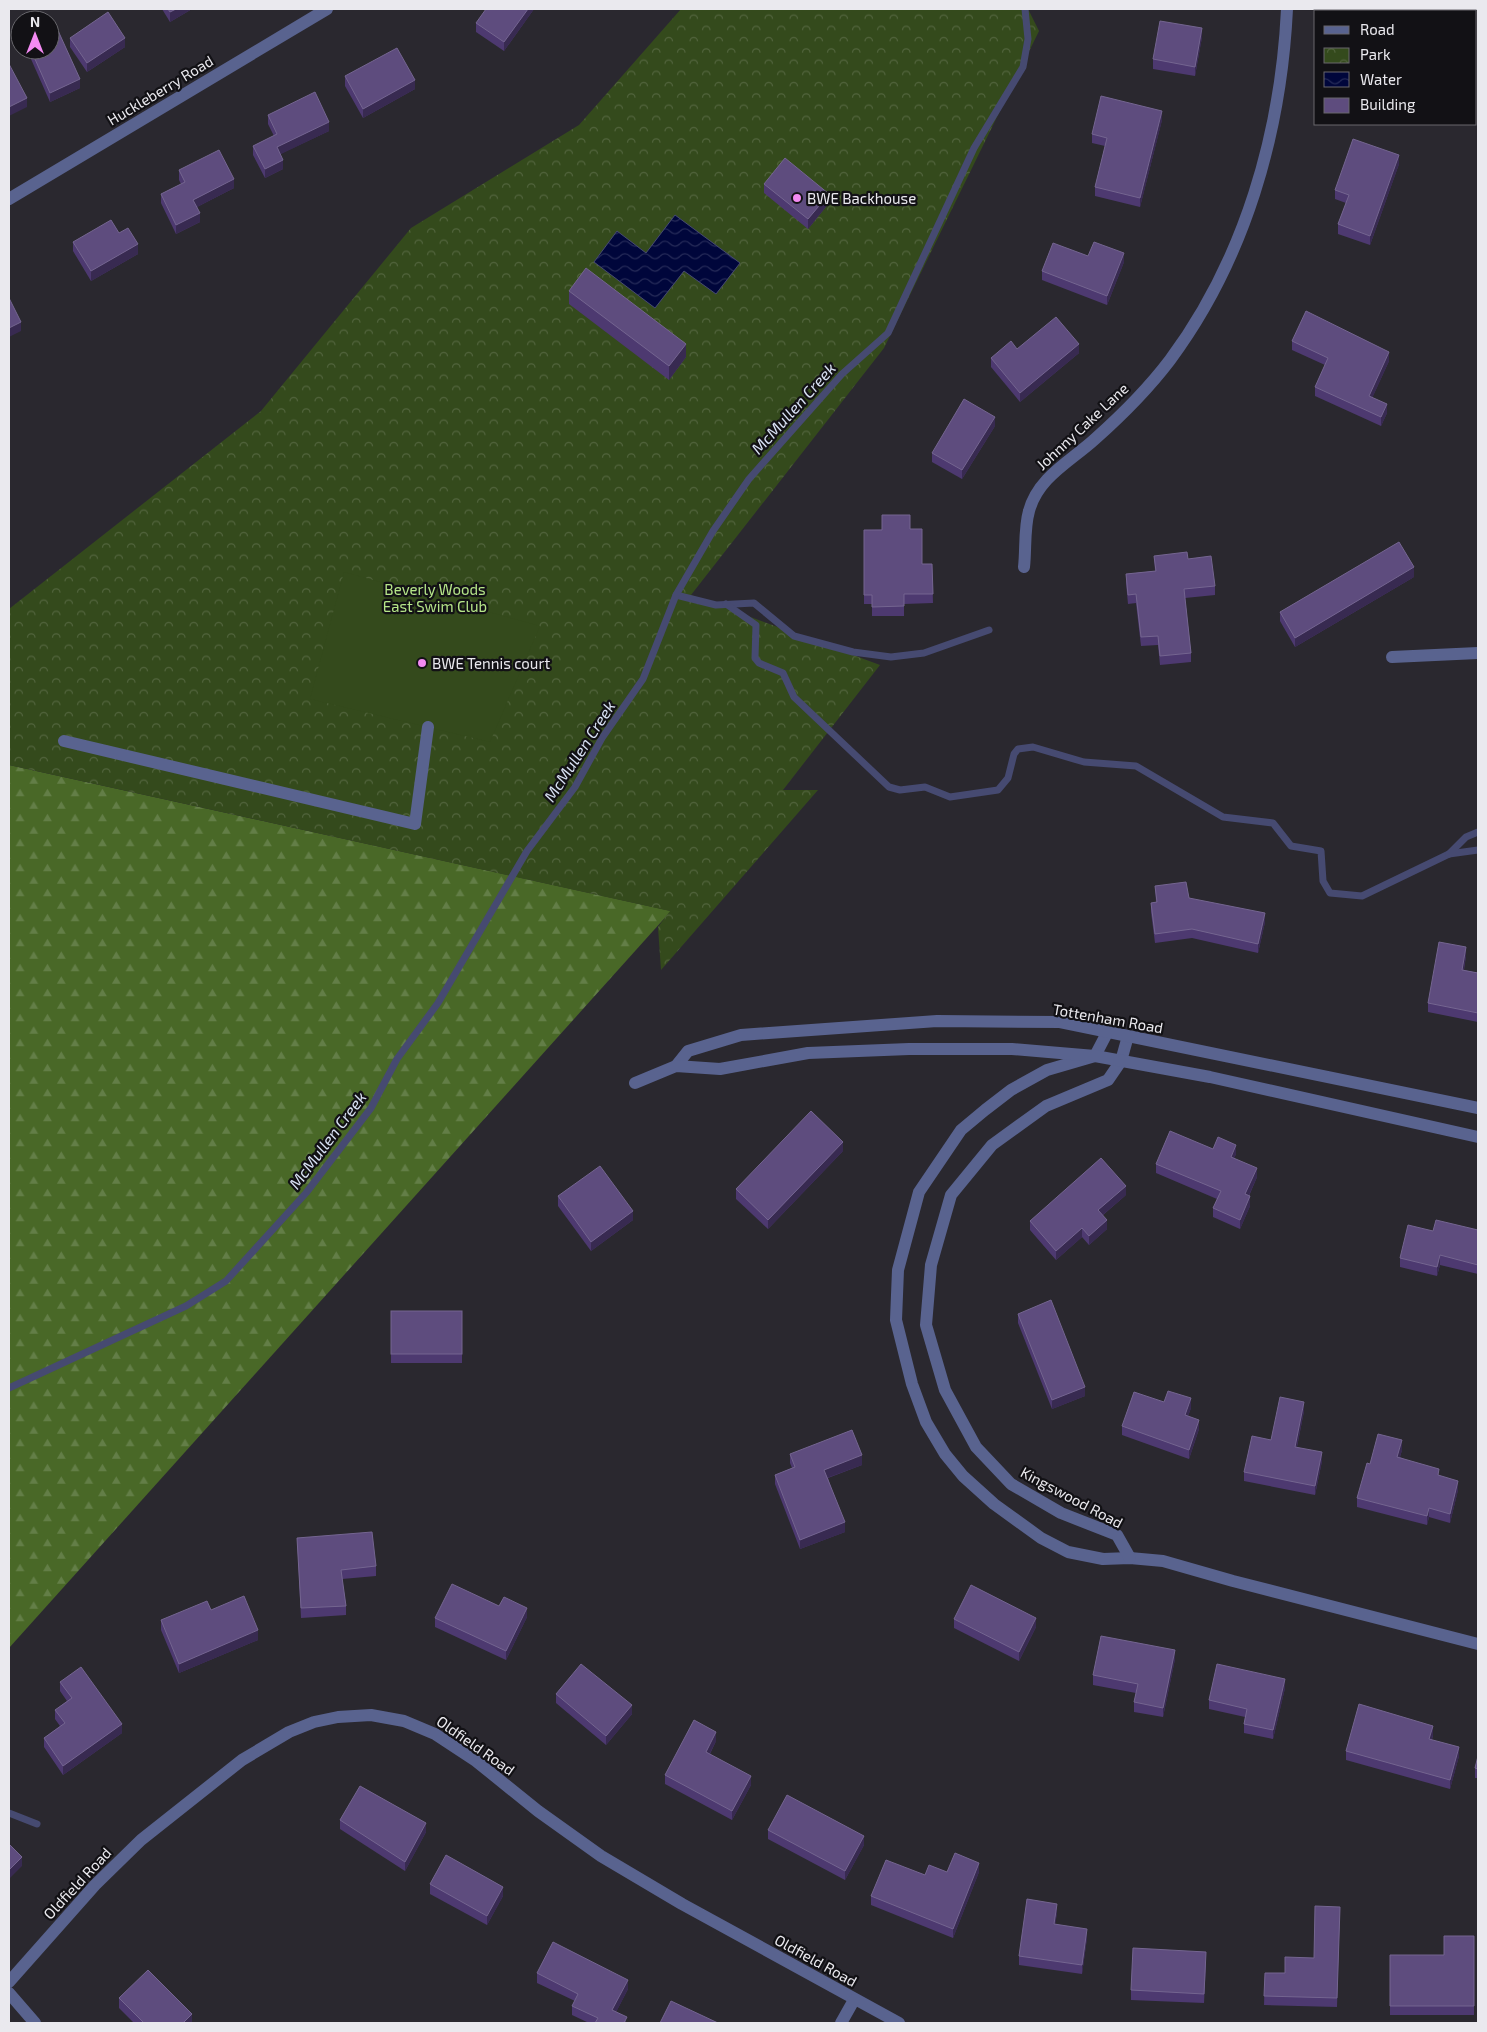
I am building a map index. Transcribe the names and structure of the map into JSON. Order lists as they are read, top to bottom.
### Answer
{
  "streets": {
    "street": [
      "Huckleberry Road",
      "Johnny Cake Lane",
      "Tottenham Road",
      "Kingswood Road",
      "Oldfield Road"
    ]
  },
  "crossings": [
    ["Tottenham Road", "Kingswood Road"]
  ],
  "water": ["McMullen Creek"],
  "parks": ["Beverly Woods East Swim Club"],
  "places": ["BWE Backhouse", "BWE Tennis court"],
  "legend": [
    "Road",
    "Park",
    "Water",
    "Building"
  ],
  "north": "top"
}
